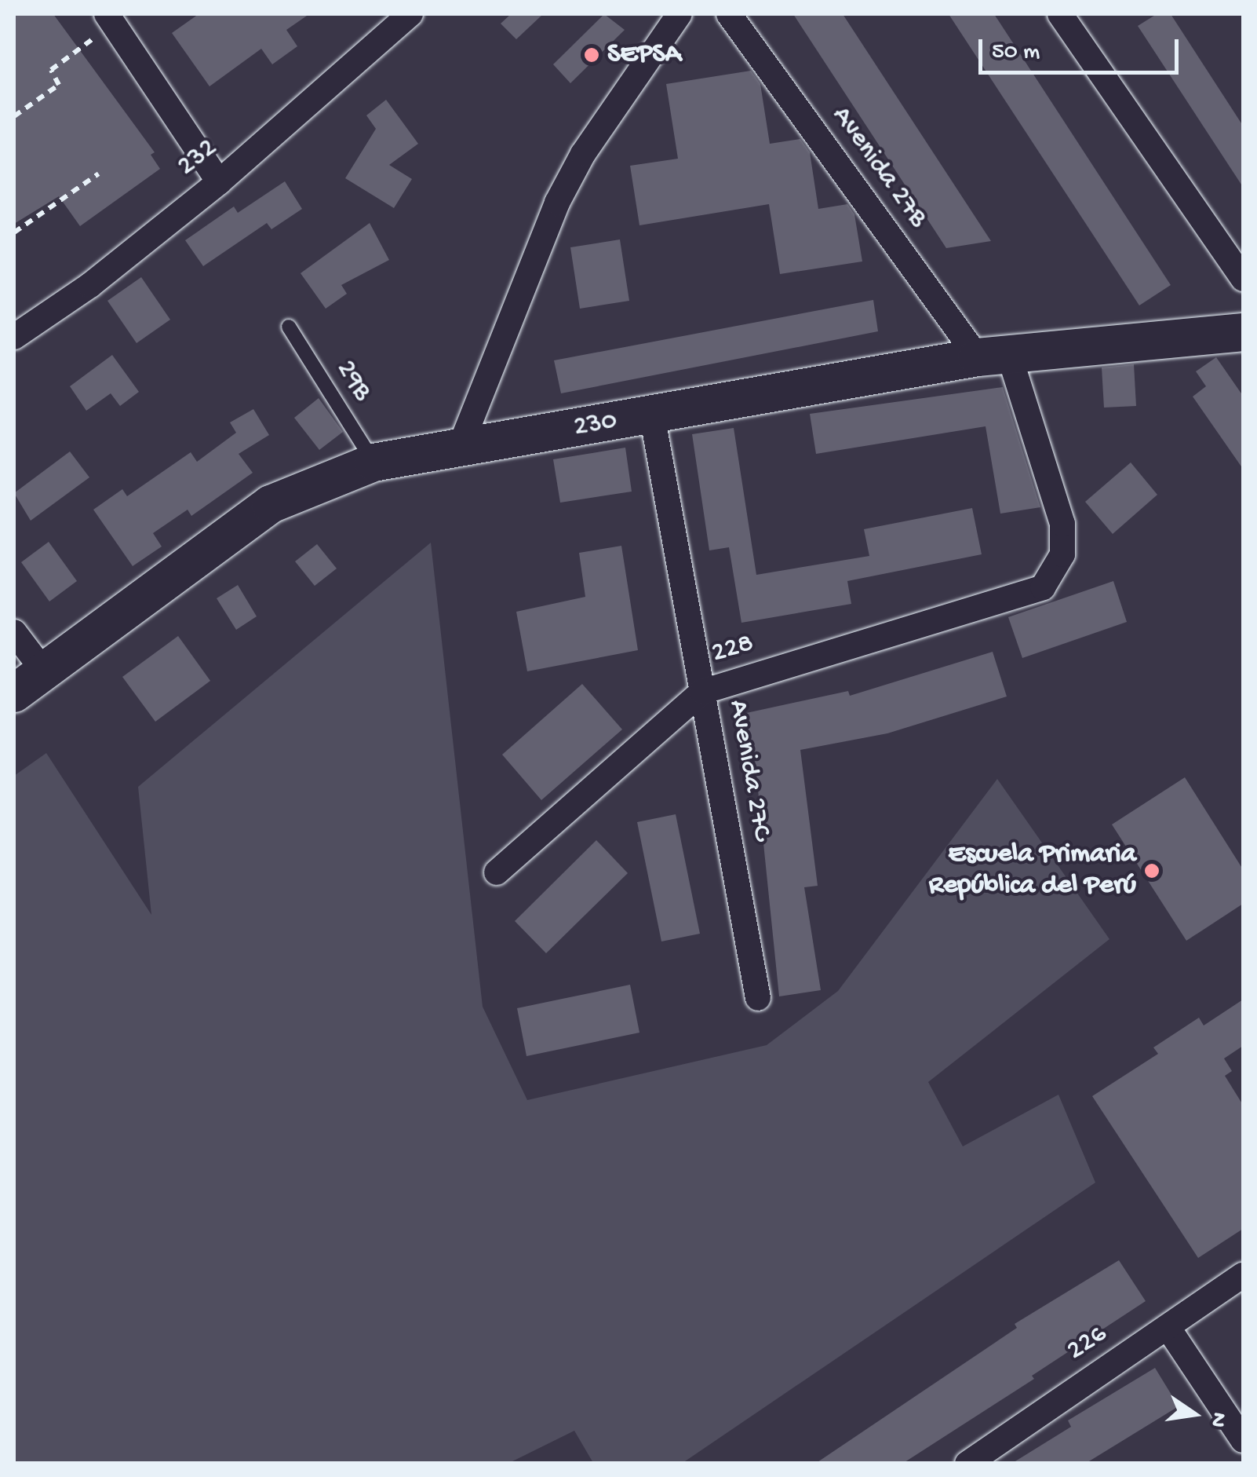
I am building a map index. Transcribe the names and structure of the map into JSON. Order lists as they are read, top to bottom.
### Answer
{
  "streets": {
    "street": [
      "232",
      "Avenida 27B",
      "230",
      "228",
      "Avenida 27C",
      "226"
    ],
    "lane": ["29B"]
  },
  "crossings": [
    ["Avenida 27B", "230"],
    ["Avenida 27B", "228"],
    ["29B", "230"],
    ["230", "Avenida 27C"],
    ["228", "Avenida 27C"]
  ],
  "places": ["SEPSA", "Escuela Primaria República del Perú"],
  "scale_bar": "50 m",
  "north": "right"
}
